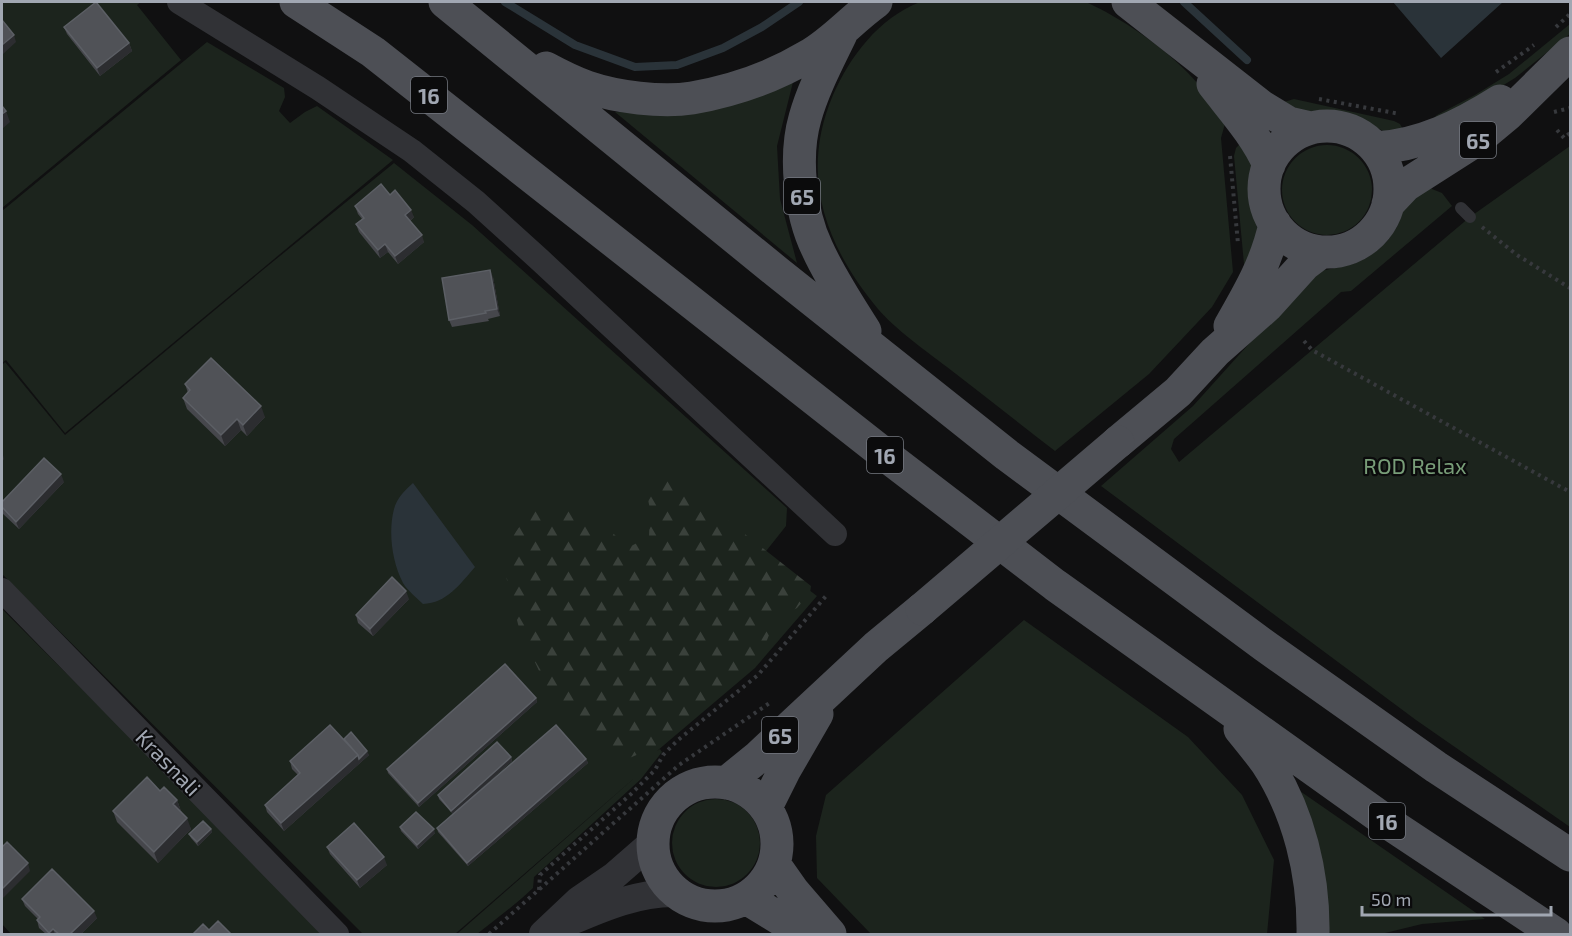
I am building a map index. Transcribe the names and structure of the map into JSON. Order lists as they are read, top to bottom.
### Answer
{
  "streets": {
    "main road": ["16", "65"],
    "street": ["Krasnali"]
  },
  "parks": ["ROD Relax"],
  "scale_bar": "50 m"
}
